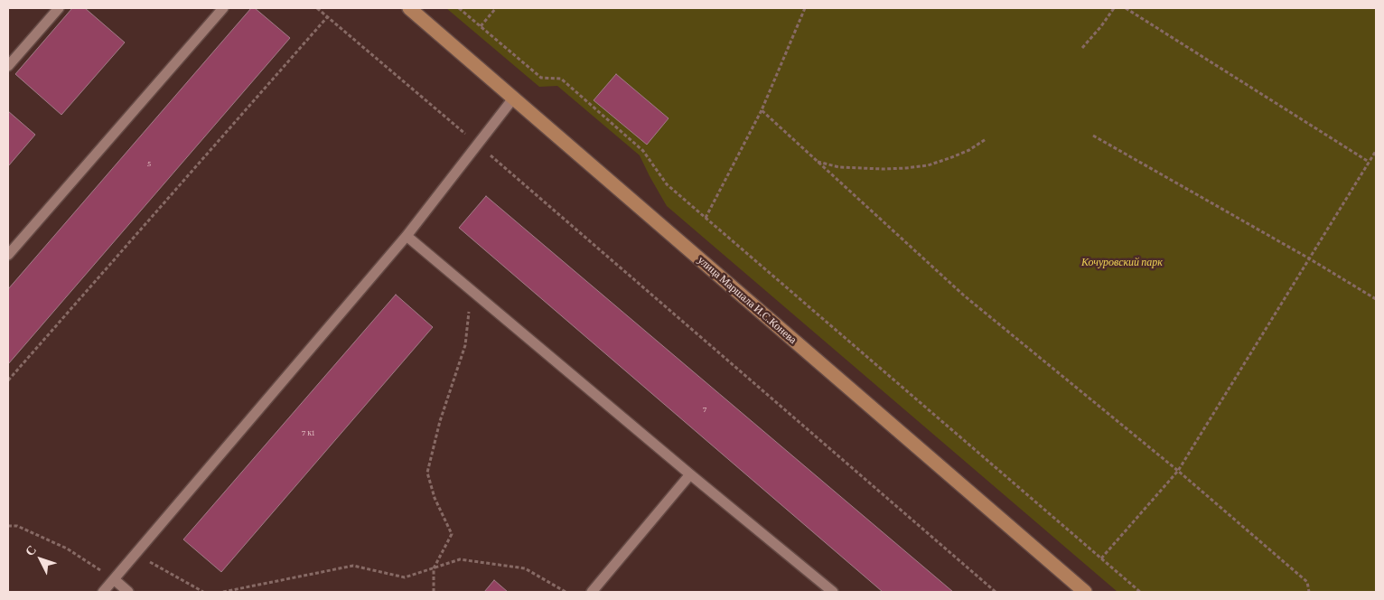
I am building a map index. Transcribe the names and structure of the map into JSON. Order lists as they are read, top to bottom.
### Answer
{
  "streets": {
    "main road": ["улица Маршала И.С.Конева"]
  },
  "parks": ["Кочуровский парк"],
  "house_numbers": ["5", "7", "7 к1"],
  "north": "top left"
}
